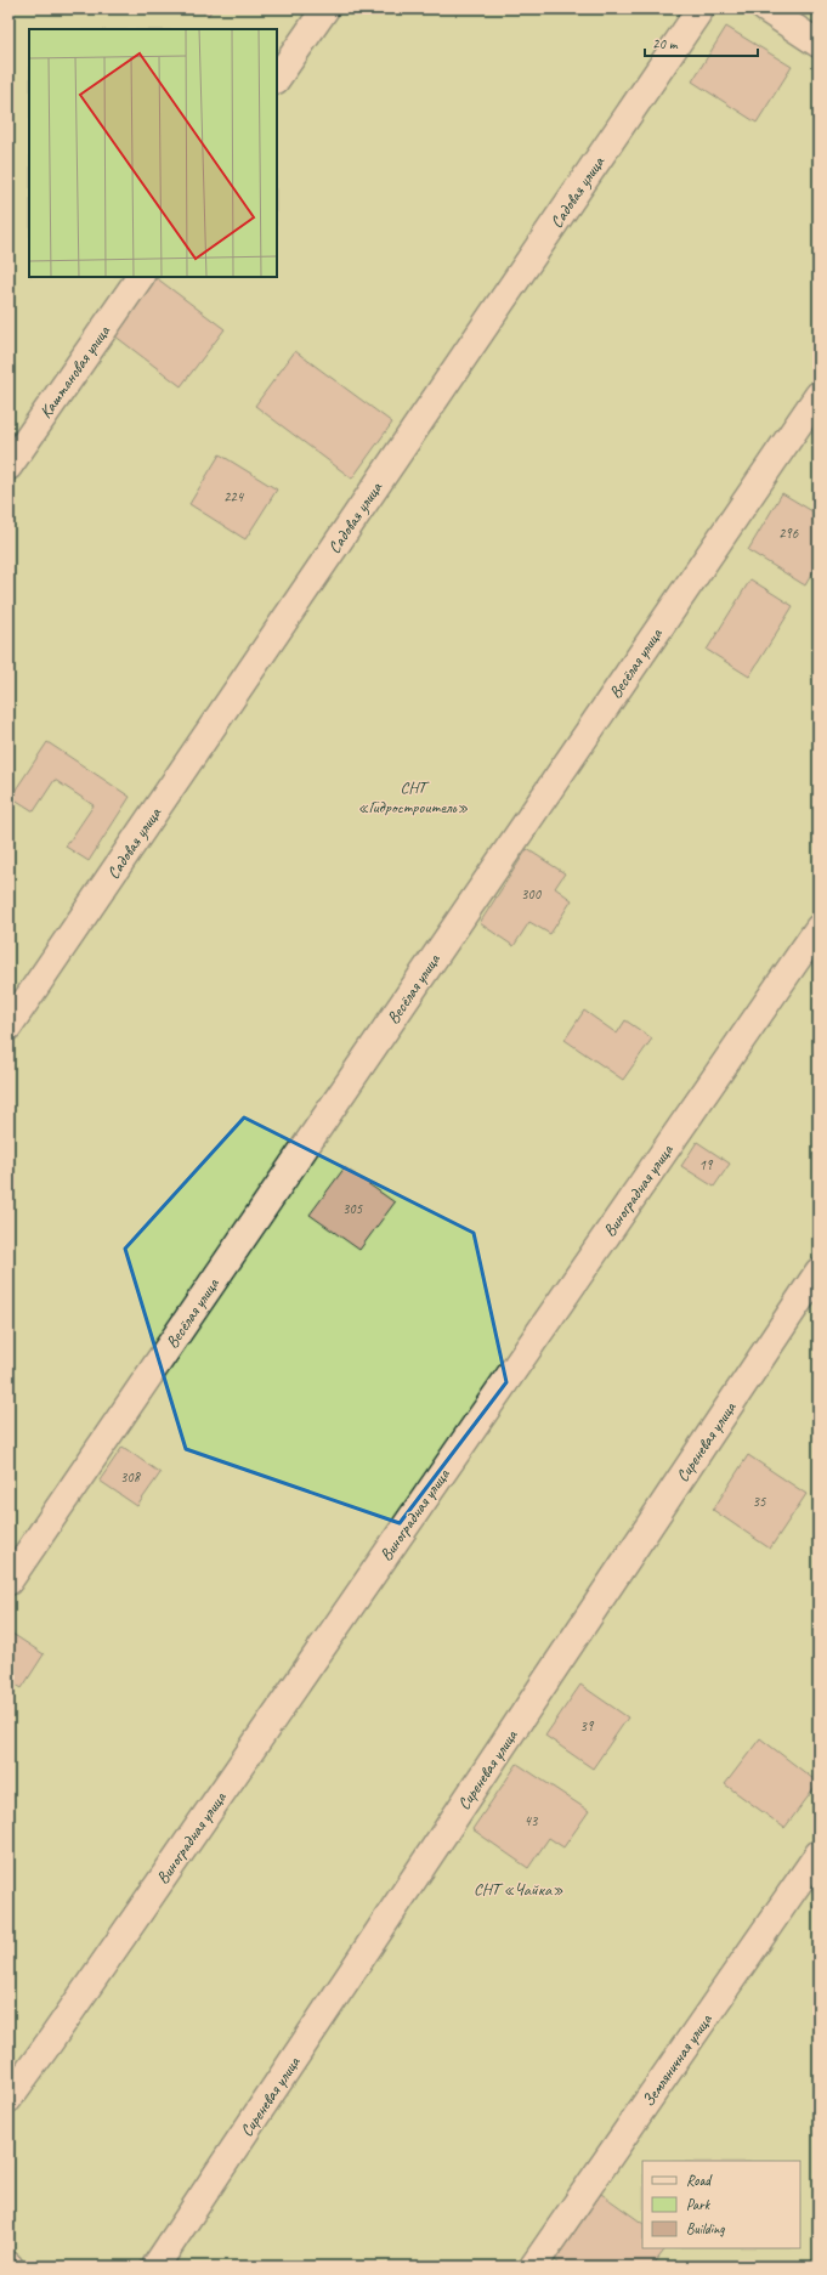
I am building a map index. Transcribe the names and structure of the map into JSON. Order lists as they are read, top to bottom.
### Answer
{
  "streets": {
    "street": [
      "Садовая улица",
      "Каштановая улица",
      "Весёлая улица",
      "Виноградная улица",
      "Сиреневая улица",
      "Земляничная улица"
    ]
  },
  "parks": ["СНТ «Гидростроитель»", "СНТ «Чайка»"],
  "house_numbers": [
    "224",
    "296",
    "300",
    "19",
    "305",
    "308",
    "35",
    "39",
    "43"
  ],
  "legend": ["Road", "Park", "Building"],
  "scale_bar": "20 m"
}
